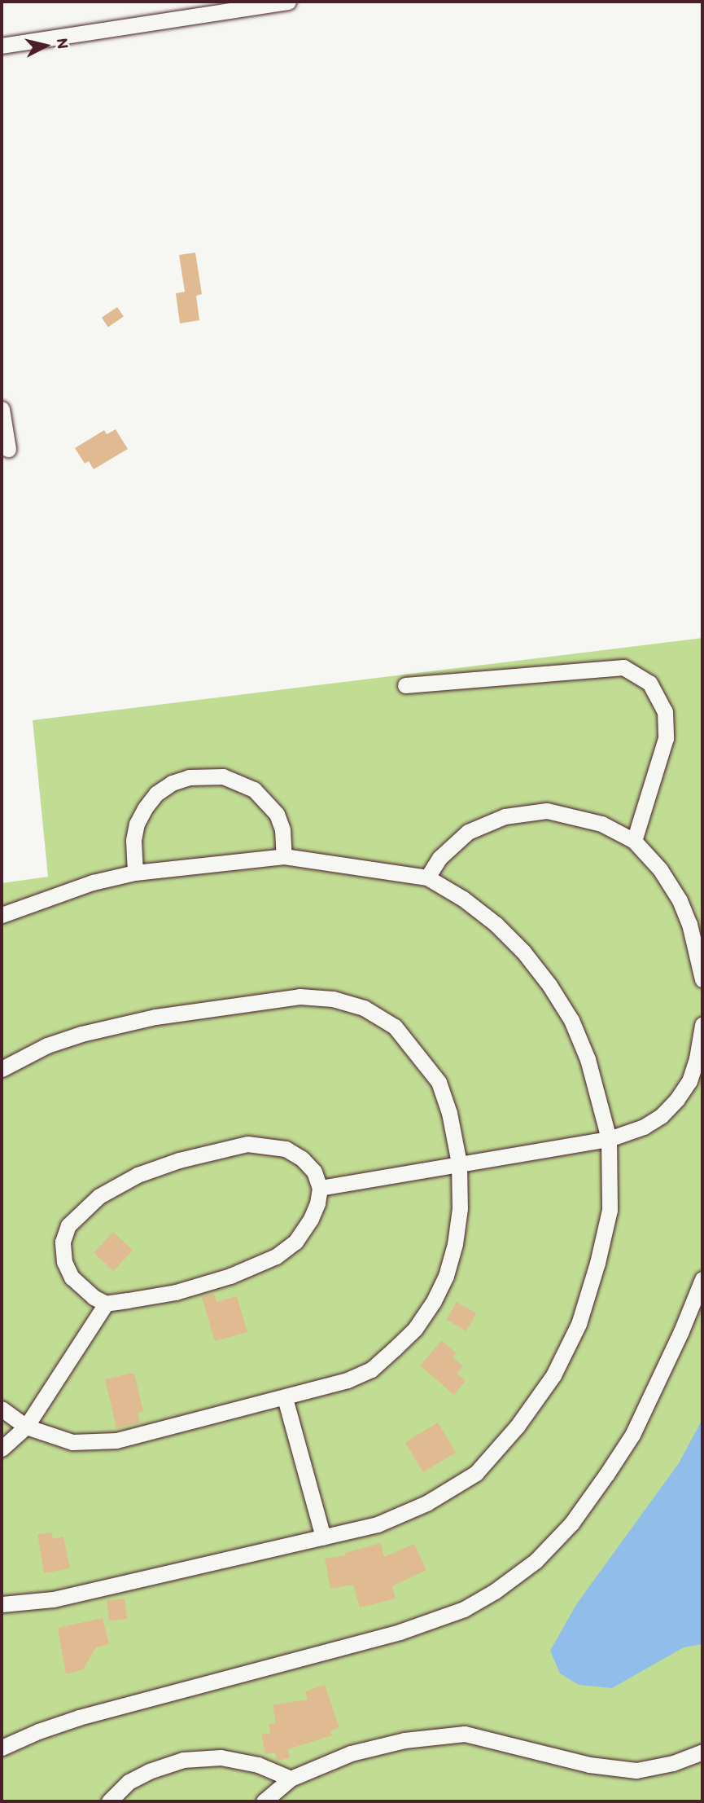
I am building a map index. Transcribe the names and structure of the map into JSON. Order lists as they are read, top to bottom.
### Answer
{
  "north": "right"
}
